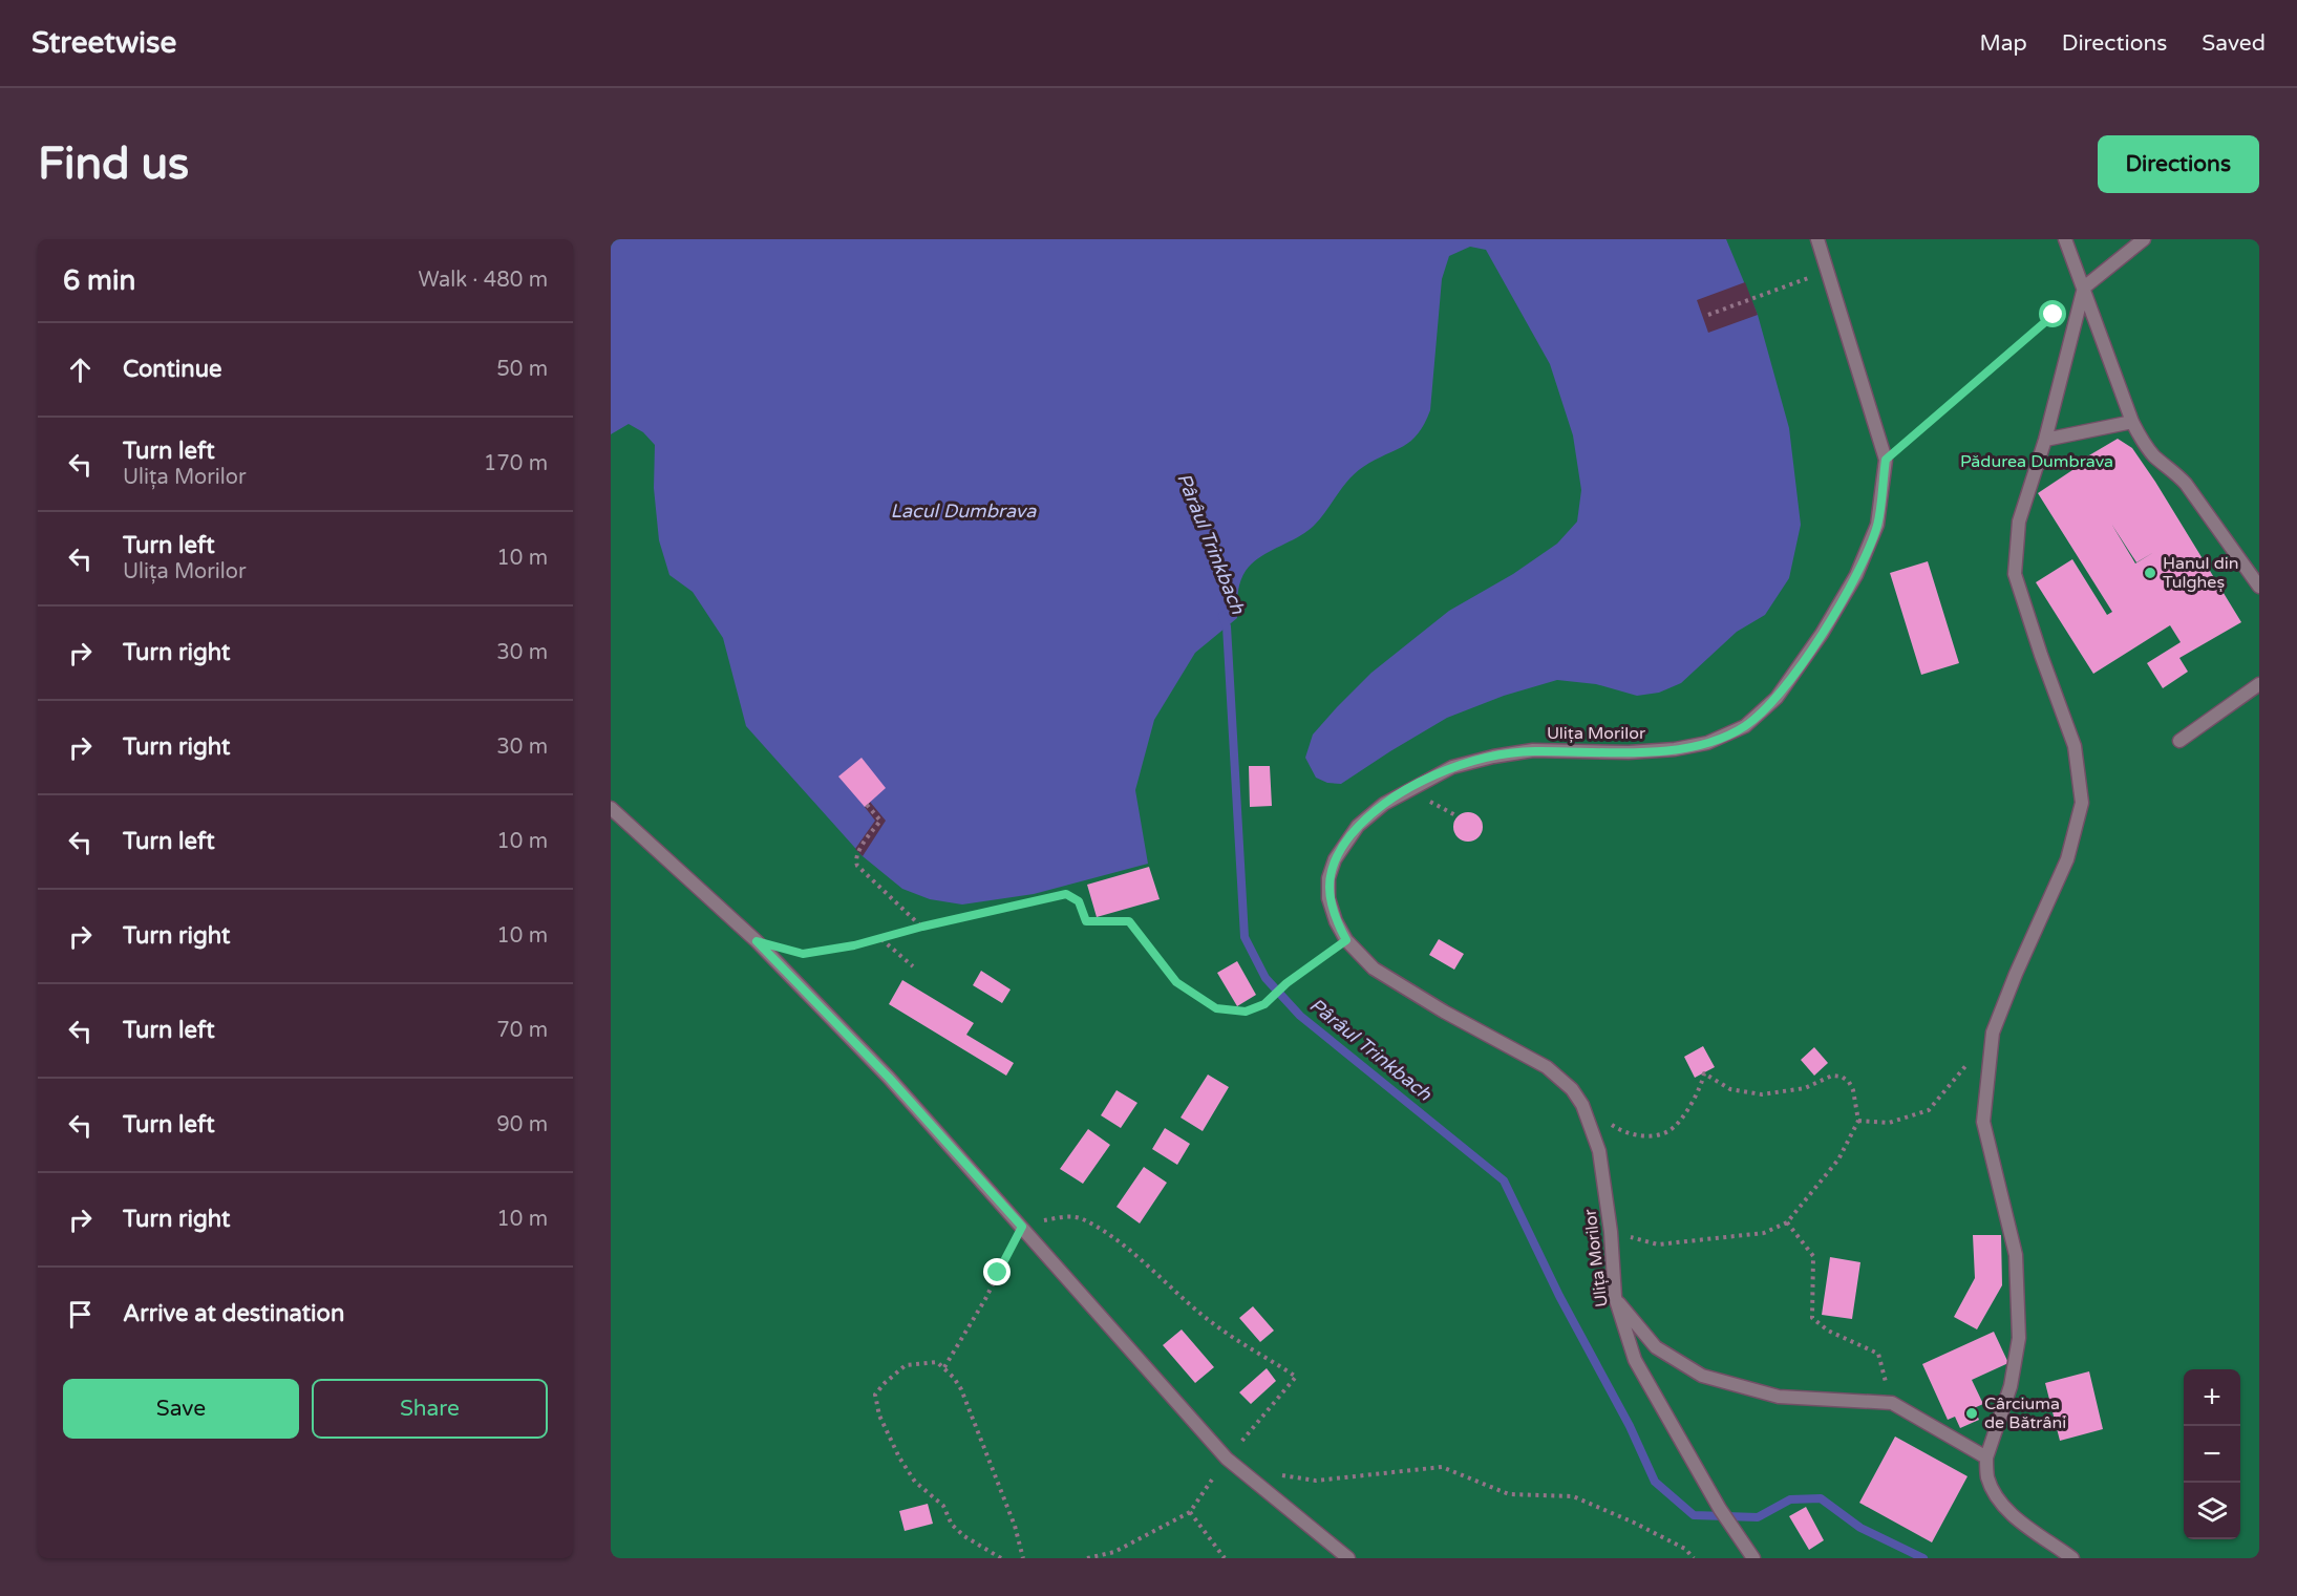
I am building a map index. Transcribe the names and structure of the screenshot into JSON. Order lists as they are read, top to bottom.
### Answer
{
  "streets": {
    "lane": ["Ulița Morilor"]
  },
  "water": ["Lacul Dumbrava", "Pârâul Trinkbach"],
  "parks": ["Pădurea Dumbrava"],
  "places": ["Hanul din Tulgheș", "Cârciuma de Bătrâni"],
  "page": {
    "header": "Streetwise",
    "nav": ["Map", "Directions", "Saved"],
    "buttons": [
      "Directions",
      ["Save", "Share"]
    ],
    "title": "Find us",
    "heading": ["6 min", "Walk · 480 m"],
    "list": [
      ["Continue", "50 m"],
      ["Turn left", "Ulița Morilor", "170 m"],
      ["Turn left", "Ulița Morilor", "10 m"],
      ["Turn right", "30 m"],
      ["Turn right", "30 m"],
      ["Turn left", "10 m"],
      ["Turn right", "10 m"],
      ["Turn left", "70 m"],
      ["Turn left", "90 m"],
      ["Turn right", "10 m"],
      "Arrive at destination"
    ],
    "map_buttons": ["+", "−"]
  }
}
